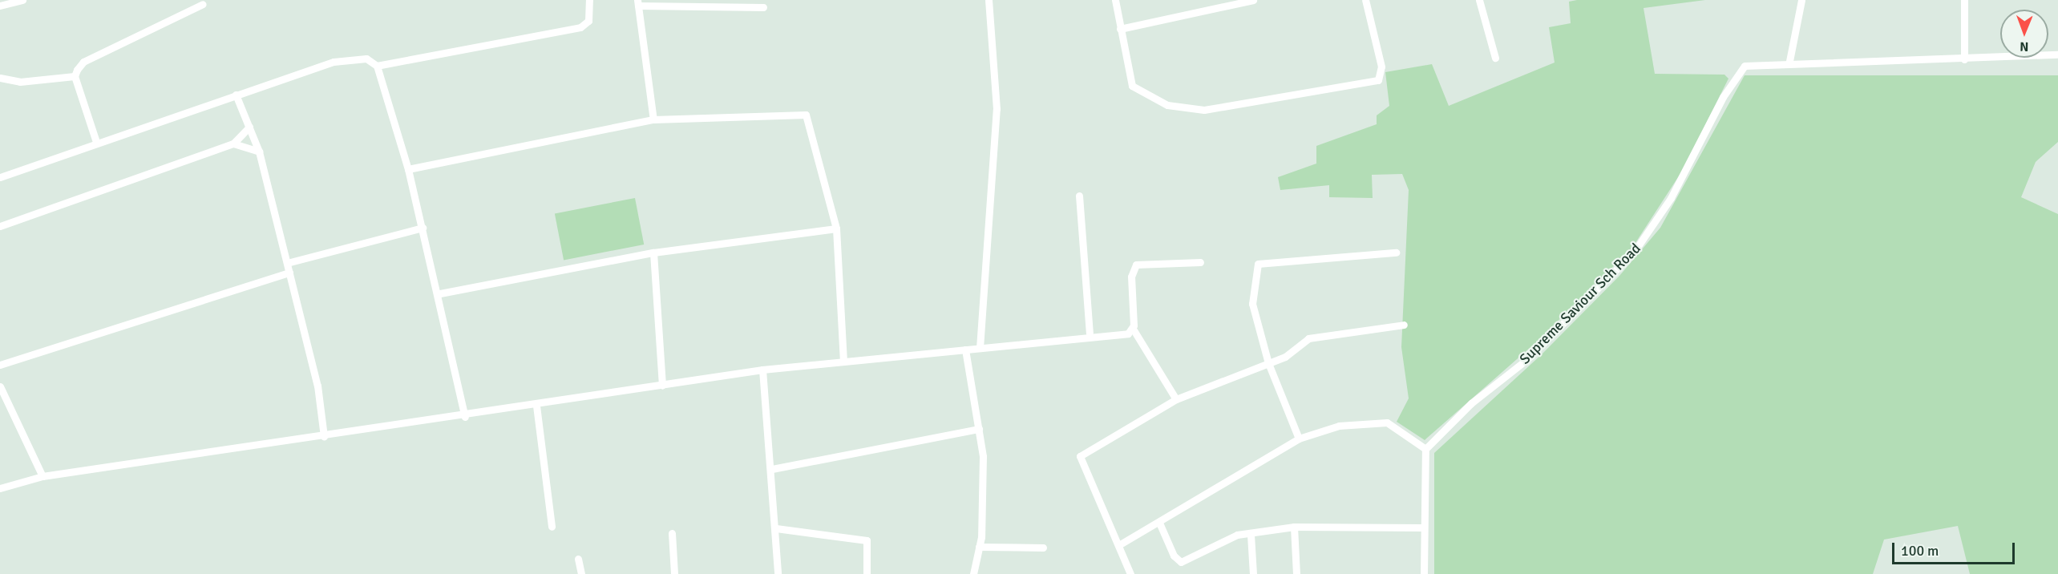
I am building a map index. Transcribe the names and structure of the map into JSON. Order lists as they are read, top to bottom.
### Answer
{
  "streets": {
    "street": ["Supreme Saviour Sch Road"]
  },
  "scale_bar": "100 m",
  "north": "bottom"
}
